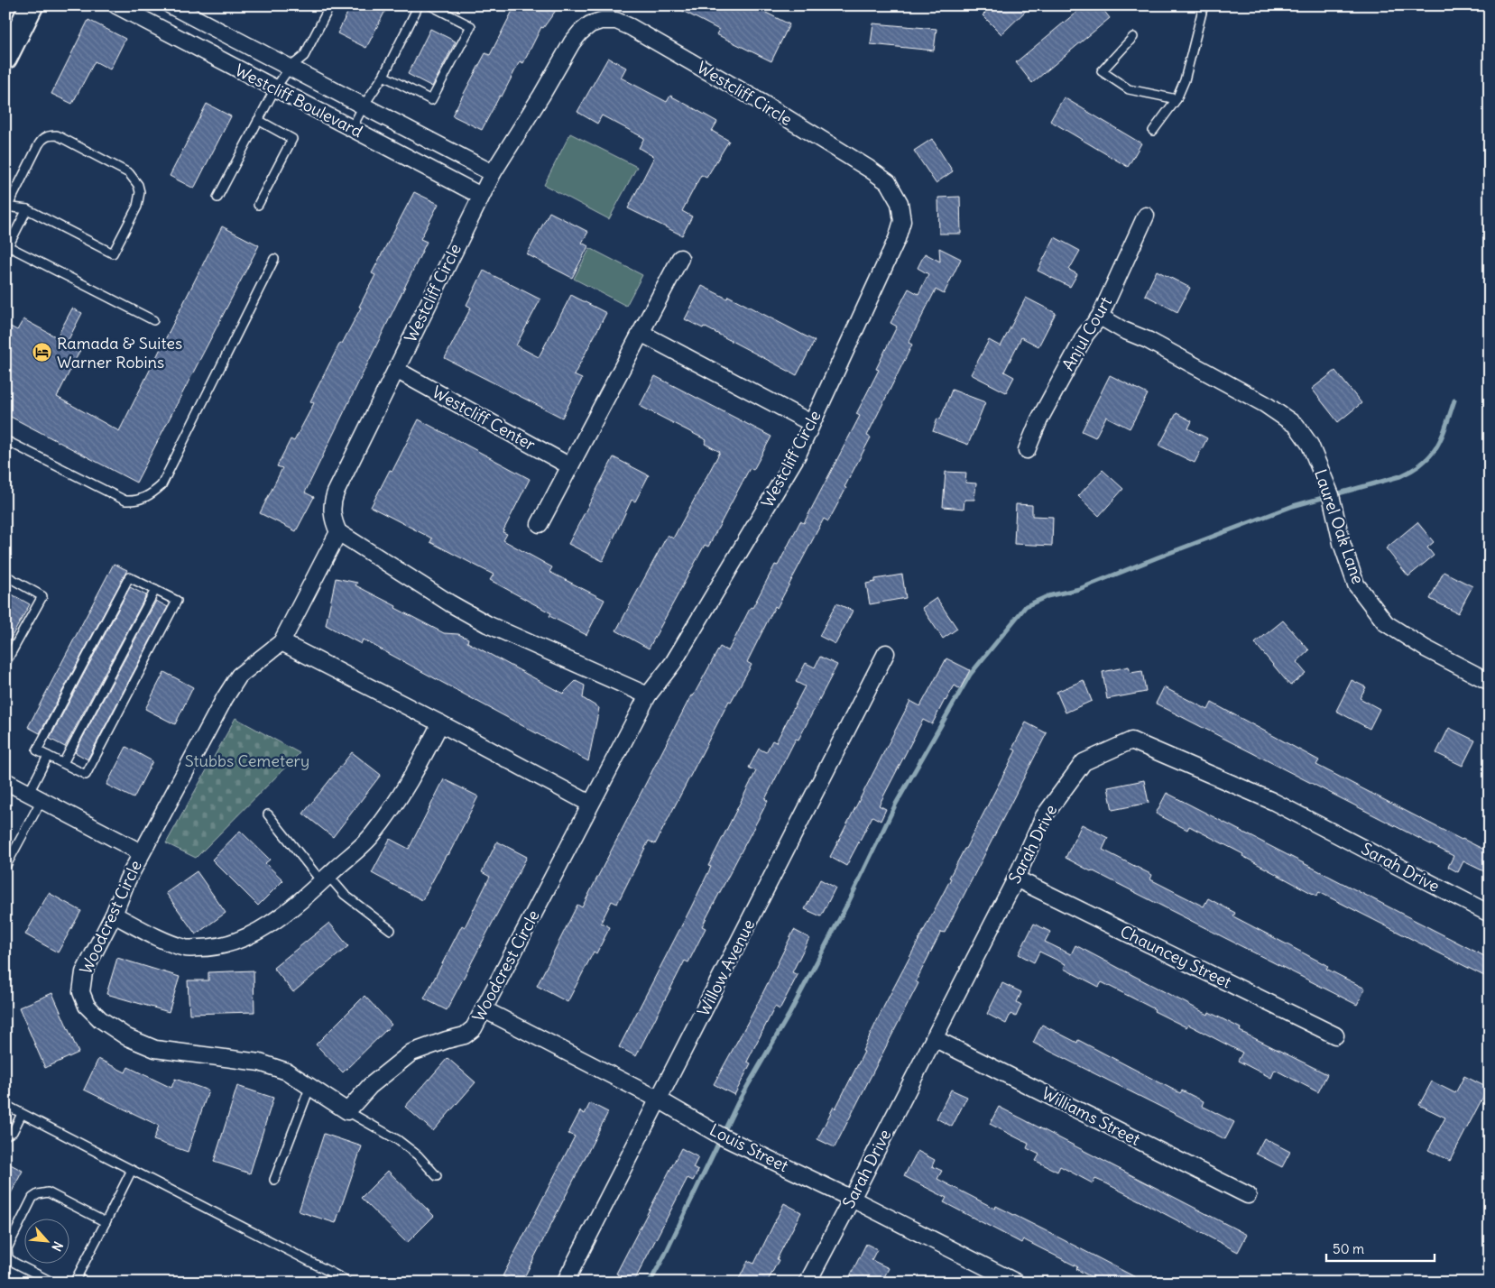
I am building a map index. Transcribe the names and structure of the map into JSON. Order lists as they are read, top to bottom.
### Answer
{
  "streets": {
    "street": [
      "Westcliff Circle",
      "Westcliff Boulevard",
      "Anjul Court",
      "Westcliff Center",
      "Laurel Oak Lane",
      "Sarah Drive",
      "Woodcrest Circle",
      "Chauncey Street",
      "Willow Avenue",
      "Williams Street",
      "Louis Street"
    ]
  },
  "crossings": [
    ["Westcliff Circle", "Westcliff Boulevard"],
    ["Westcliff Circle", "Westcliff Center"],
    ["Westcliff Circle", "Woodcrest Circle"],
    ["Anjul Court", "Laurel Oak Lane"],
    ["Sarah Drive", "Chauncey Street"],
    ["Sarah Drive", "Williams Street"],
    ["Sarah Drive", "Louis Street"],
    ["Woodcrest Circle", "Louis Street"],
    ["Willow Avenue", "Louis Street"]
  ],
  "parks": ["Stubbs Cemetery"],
  "places": {
    "hotel": ["Ramada & Suites Warner Robins"]
  },
  "scale_bar": "50 m",
  "north": "bottom right"
}
